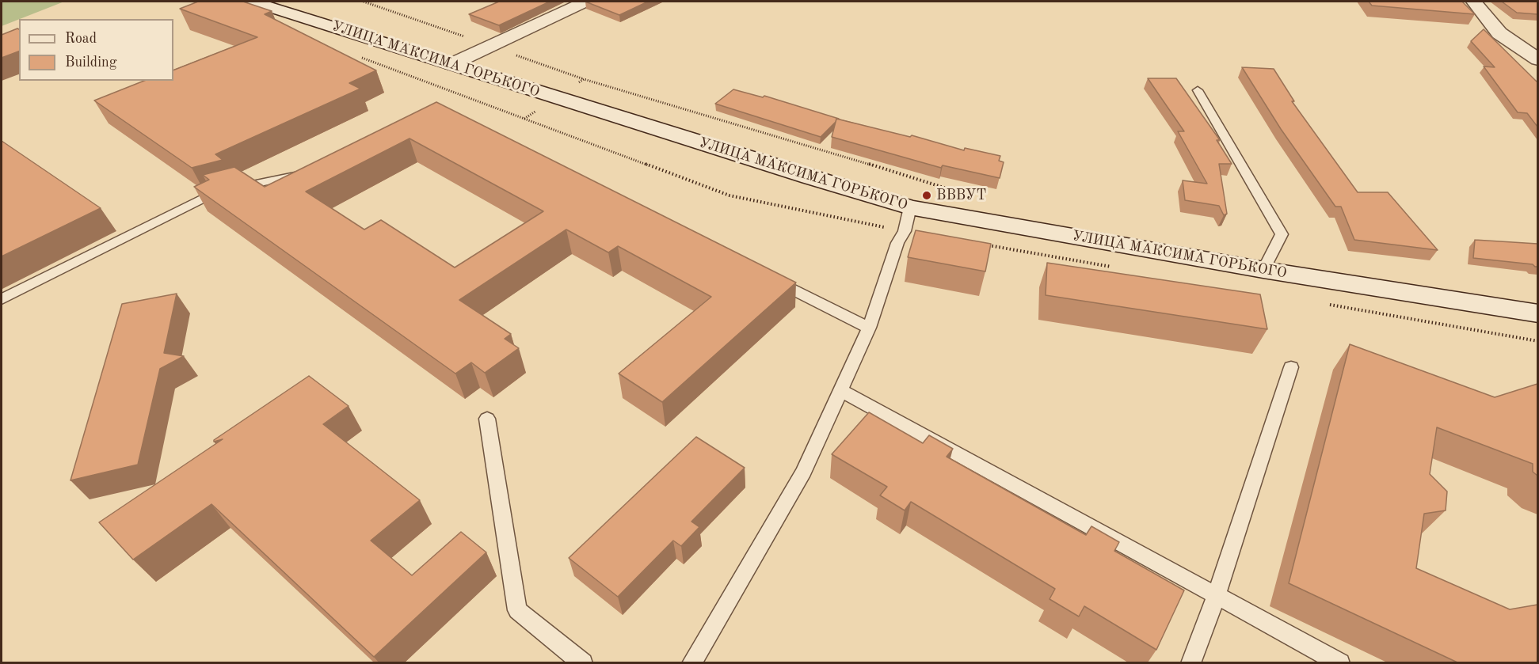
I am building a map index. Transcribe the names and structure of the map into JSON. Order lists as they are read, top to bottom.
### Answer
{
  "streets": {
    "main road": ["УЛИЦА МАКСИМА ГОРЬКОГО"]
  },
  "places": ["ВВВУТ"],
  "legend": ["Road", "Building"]
}
